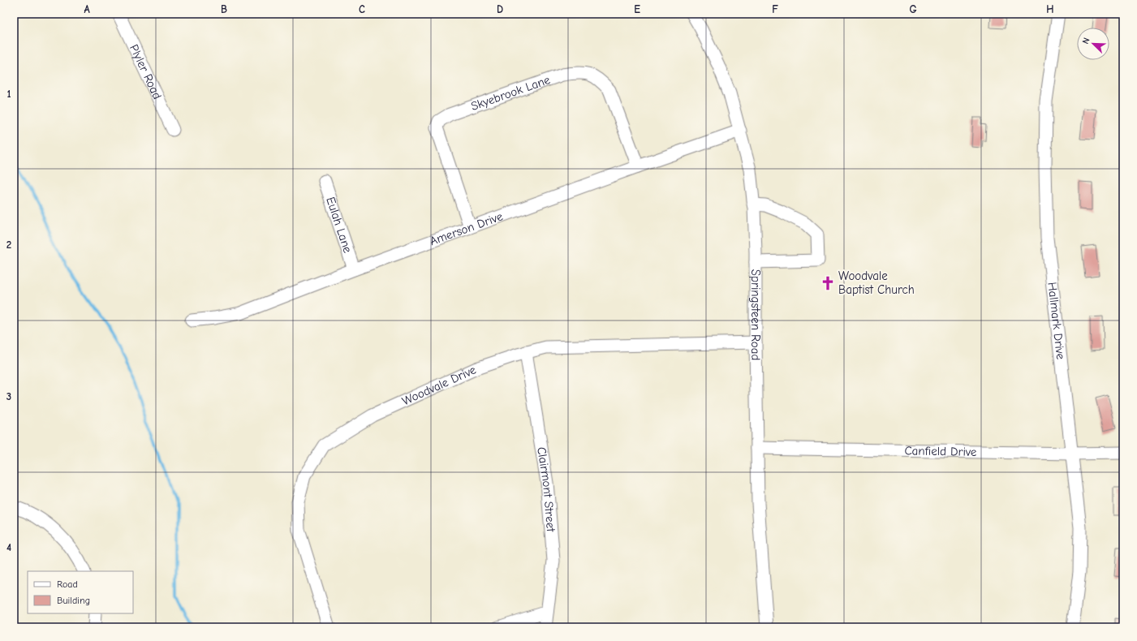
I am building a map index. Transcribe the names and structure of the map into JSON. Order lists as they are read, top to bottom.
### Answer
{
  "streets": {
    "street": [
      "Plyler Road",
      "Skyebrook Lane",
      "Eulah Lane",
      "Amerson Drive",
      "Springsteen Road",
      "Hallmark Drive",
      "Woodvale Drive",
      "Canfield Drive",
      "Clairmont Street"
    ]
  },
  "crossings": [
    ["Skyebrook Lane", "Amerson Drive"],
    ["Eulah Lane", "Amerson Drive"],
    ["Amerson Drive", "Springsteen Road"],
    ["Springsteen Road", "Woodvale Drive"],
    ["Springsteen Road", "Canfield Drive"],
    ["Hallmark Drive", "Canfield Drive"],
    ["Woodvale Drive", "Clairmont Street"]
  ],
  "places": {
    "church": ["Woodvale Baptist Church"]
  },
  "legend": ["Road", "Building"],
  "north": "top left",
  "grid": {
    "columns": [
      "A",
      "B",
      "C",
      "D",
      "E",
      "F",
      "G",
      "H"
    ],
    "rows": [
      "1",
      "2",
      "3",
      "4"
    ]
  }
}
